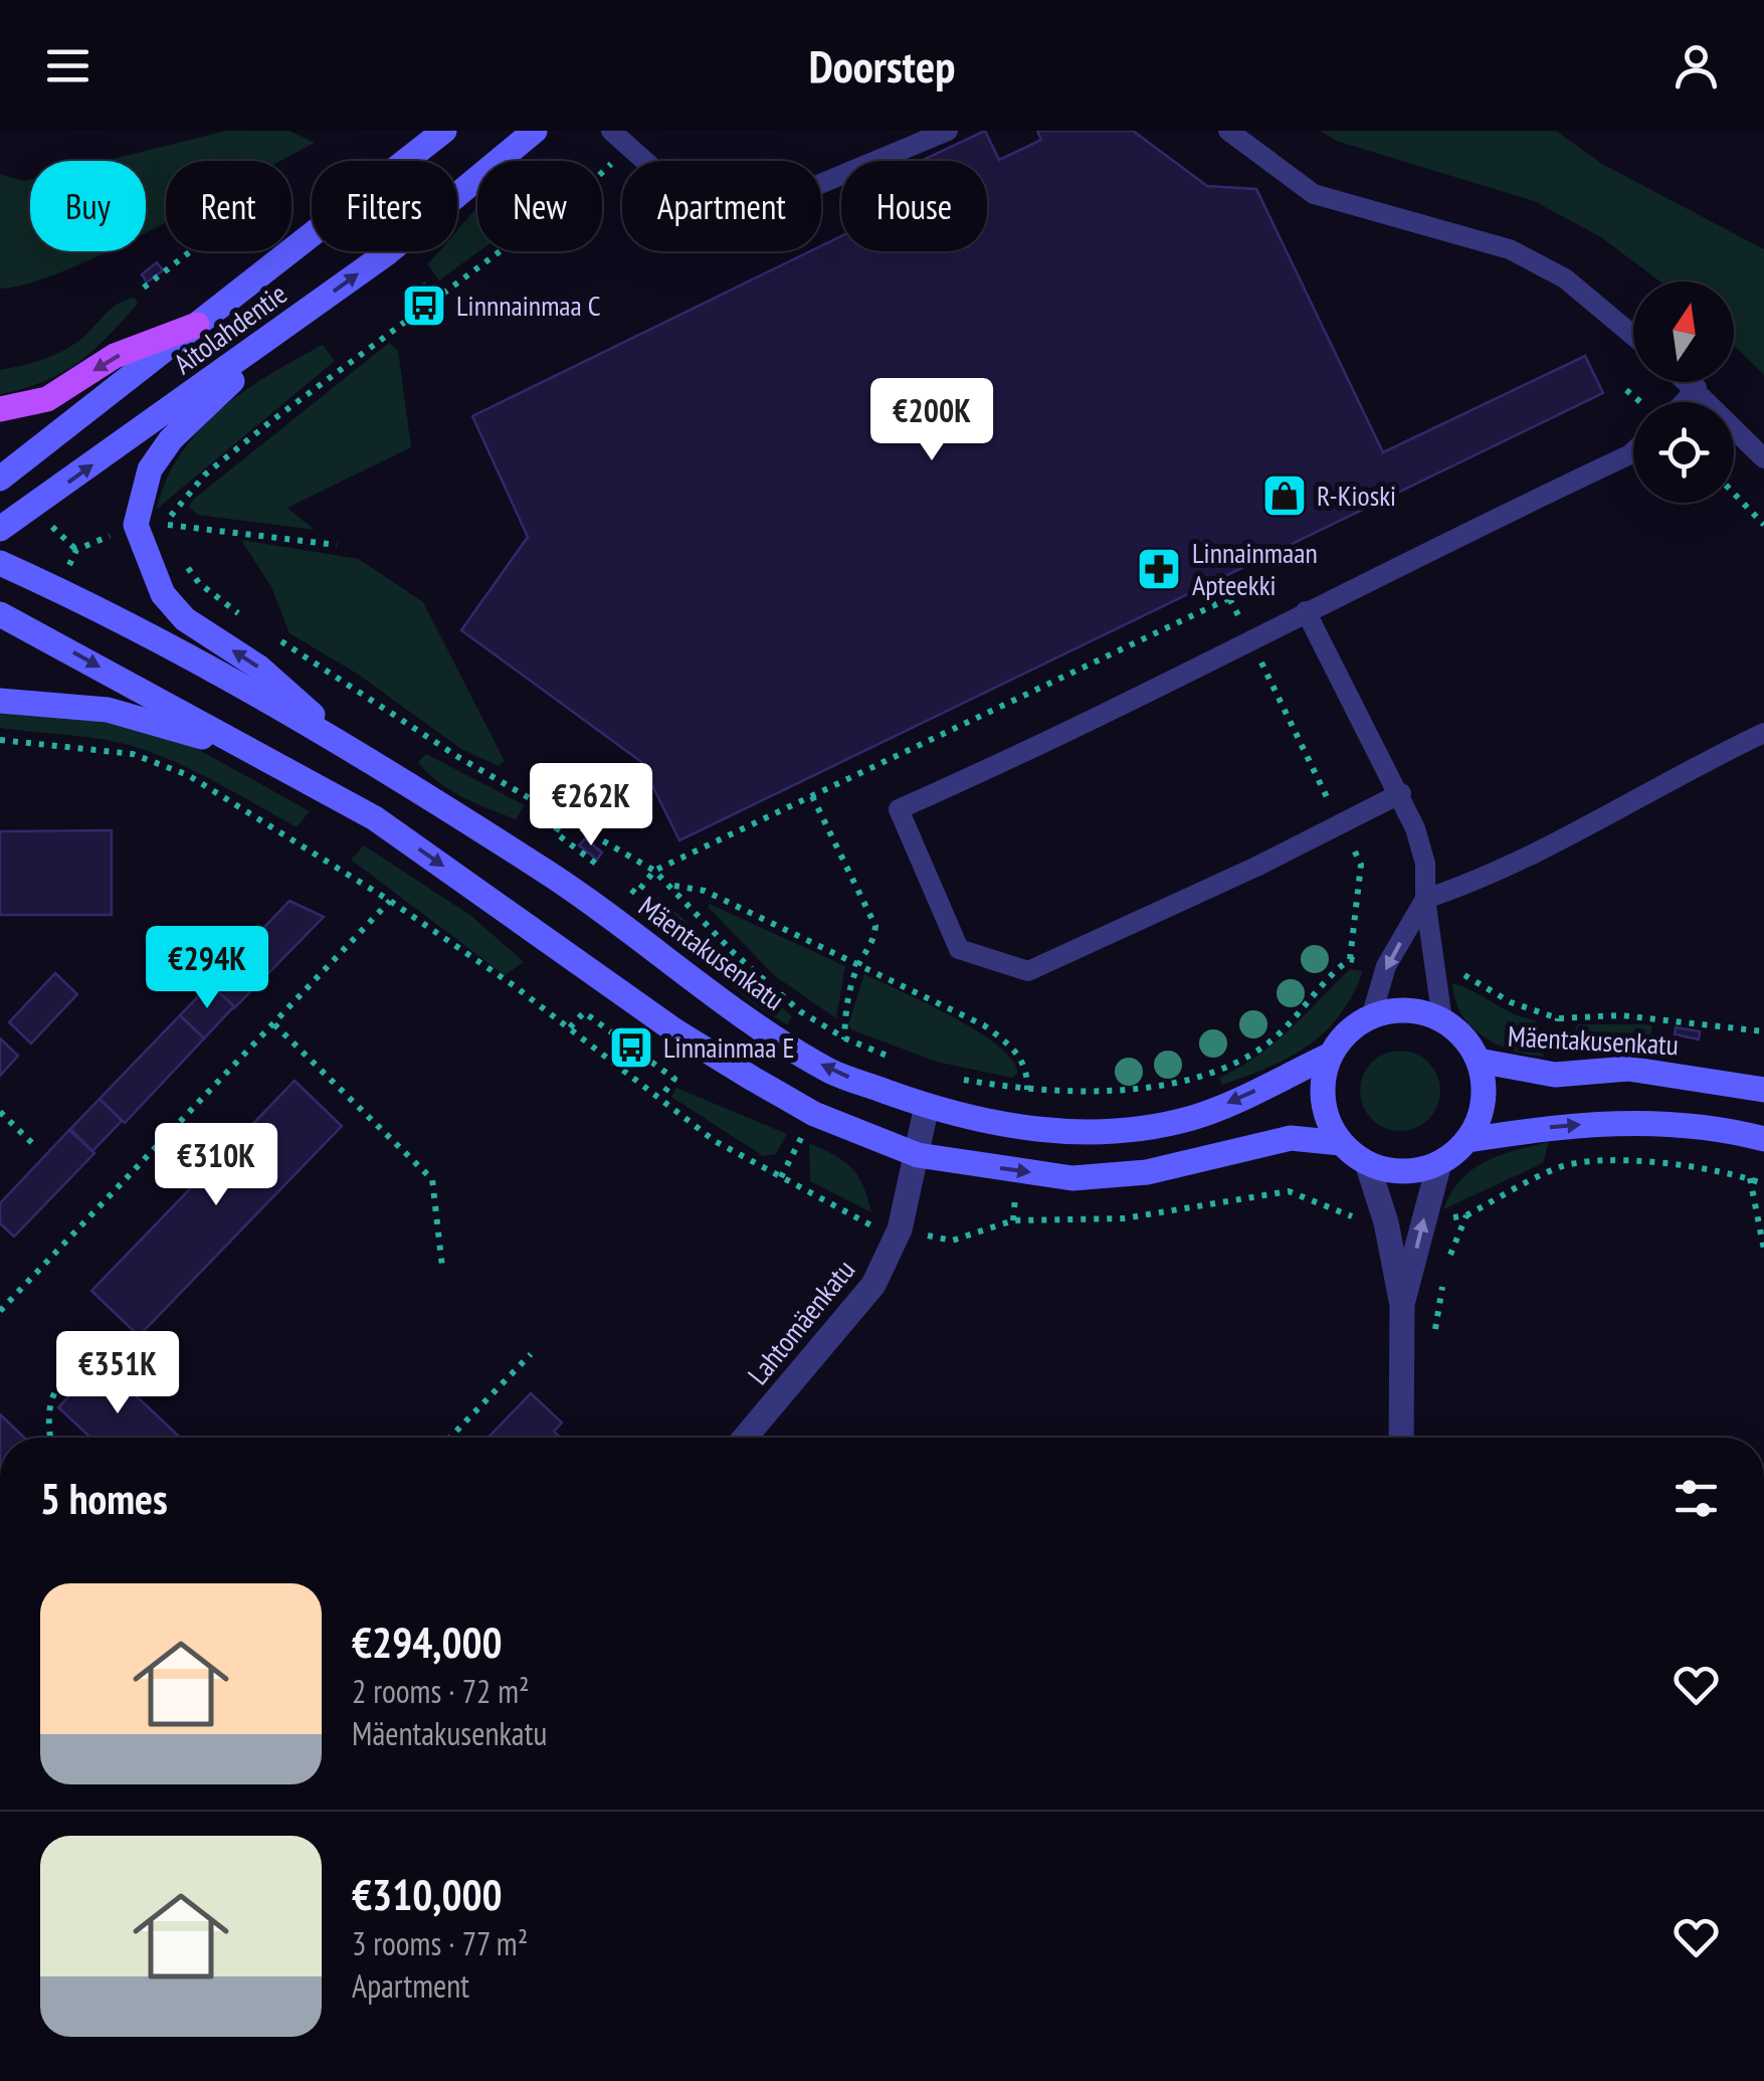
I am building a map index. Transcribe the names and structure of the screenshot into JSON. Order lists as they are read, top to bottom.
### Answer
{
  "streets": {
    "main road": ["Aitolahdentie", "Mäentakusenkatu"],
    "street": ["Lahtomäenkatu"]
  },
  "crossings": [
    ["Mäentakusenkatu", "Lahtomäenkatu"]
  ],
  "places": {
    "bus stop": ["Linnnainmaa C", "Linnainmaa E"],
    "shop": ["R-Kioski"],
    "pharmacy": ["Linnainmaan Apteekki"]
  },
  "north": "top",
  "page": {
    "header": "Doorstep",
    "chip": [
      "Buy",
      "Rent",
      "Filters",
      "New",
      "Apartment",
      "House"
    ],
    "price": [
      "€200K",
      "€262K",
      "€294K",
      "€310K",
      "€351K"
    ],
    "heading": "5 homes",
    "list": [
      {
        "name": "€294,000",
        "note": "2 rooms · 72 m² · Mäentakusenkatu"
      },
      {
        "name": "€310,000",
        "note": "3 rooms · 77 m² · Apartment"
      }
    ]
  }
}
